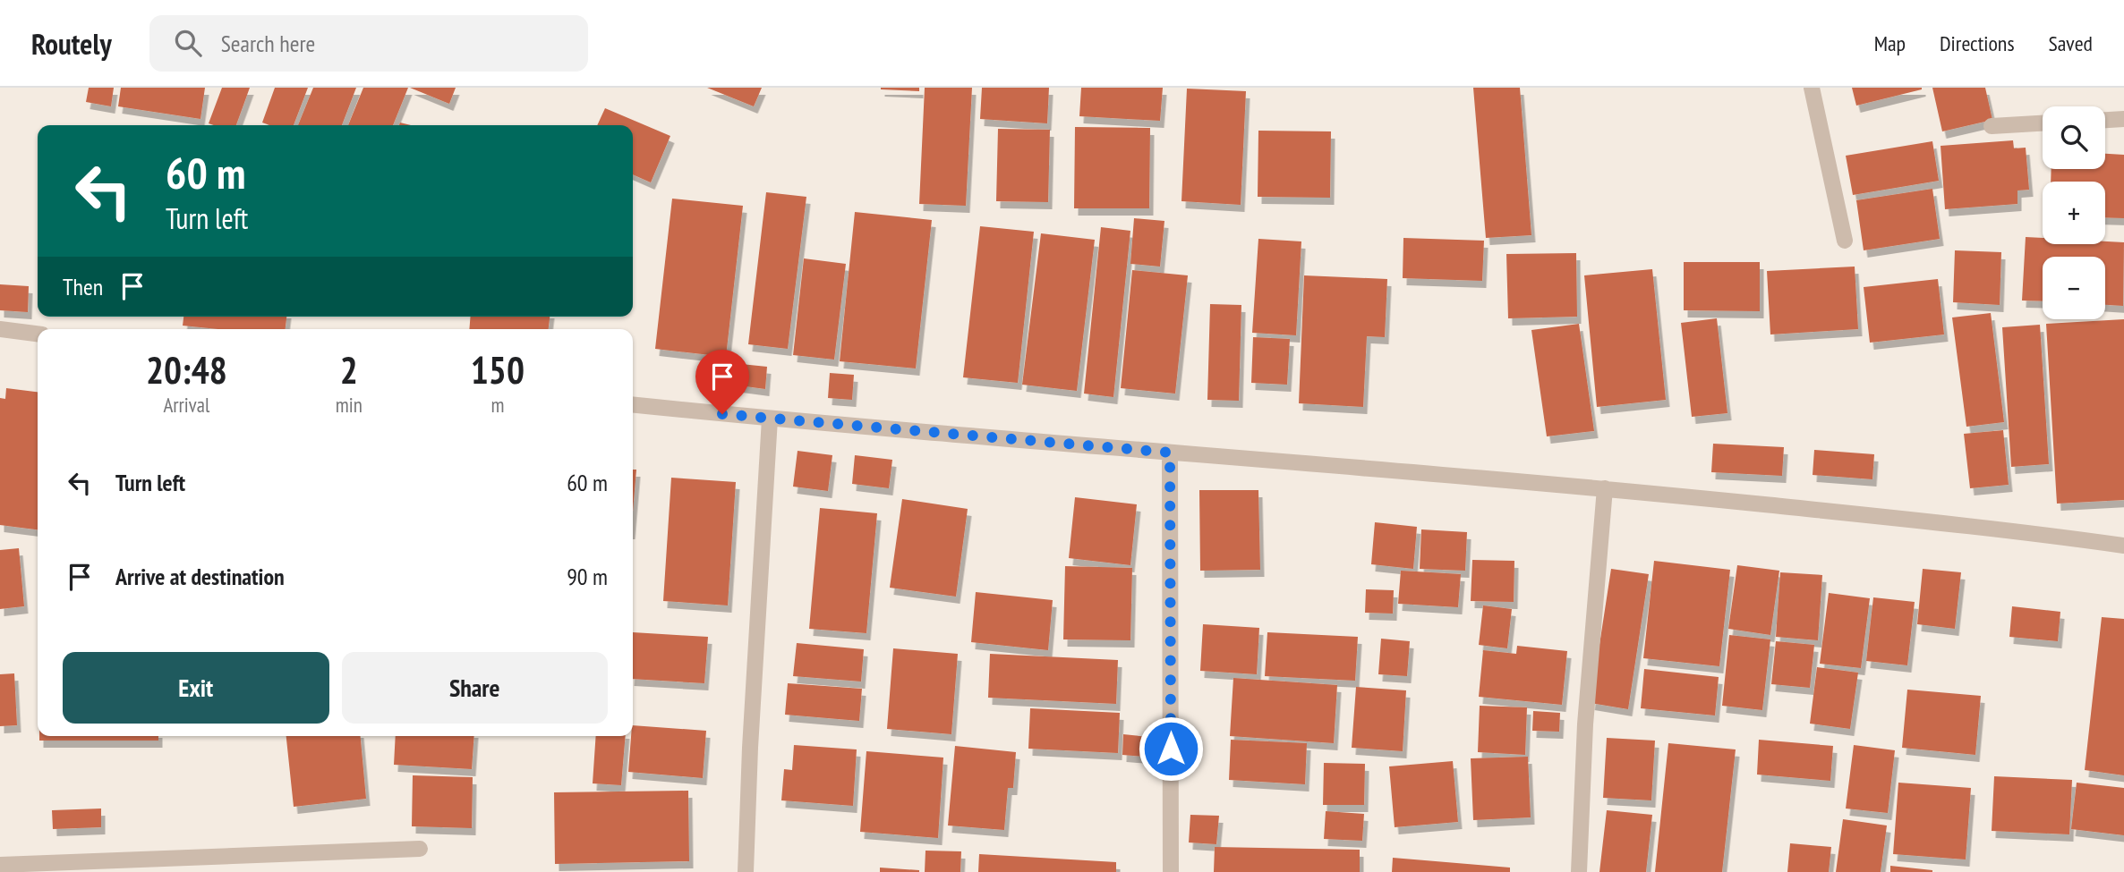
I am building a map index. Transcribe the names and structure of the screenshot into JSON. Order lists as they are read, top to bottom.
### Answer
{
  "page": {
    "header": "Routely",
    "search": "Search here",
    "nav": ["Map", "Directions", "Saved"],
    "map_buttons": ["+", "−"],
    "turn": ["60 m", "Turn left"],
    "then": "Then",
    "eta": [
      "20:48",
      "Arrival",
      "2",
      "min",
      "150",
      "m"
    ],
    "list": [
      {
        "name": "Turn left",
        "value": "60 m"
      },
      {
        "name": "Arrive at destination",
        "value": "90 m"
      }
    ],
    "buttons": ["Exit", "Share"]
  }
}
